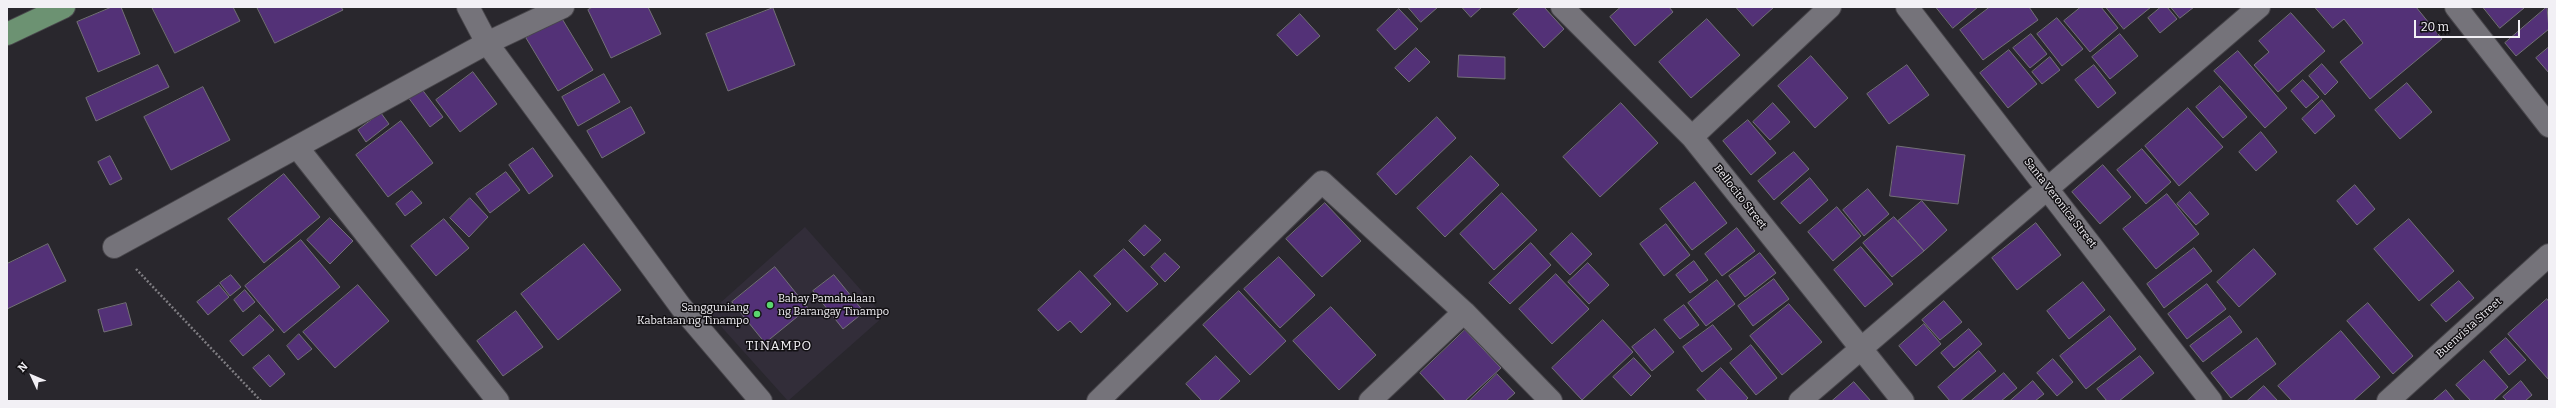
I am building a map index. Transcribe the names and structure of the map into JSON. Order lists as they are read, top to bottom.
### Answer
{
  "streets": {
    "street": ["Bellocito Street", "Santa Veronica Street", "Buenvista Street"]
  },
  "districts": ["TINAMPO"],
  "places": ["Bahay Pamahalaan ng Barangay Tinampo", "Sangguniang Kabataan ng Tinampo"],
  "scale_bar": "20 m",
  "north": "top left"
}
